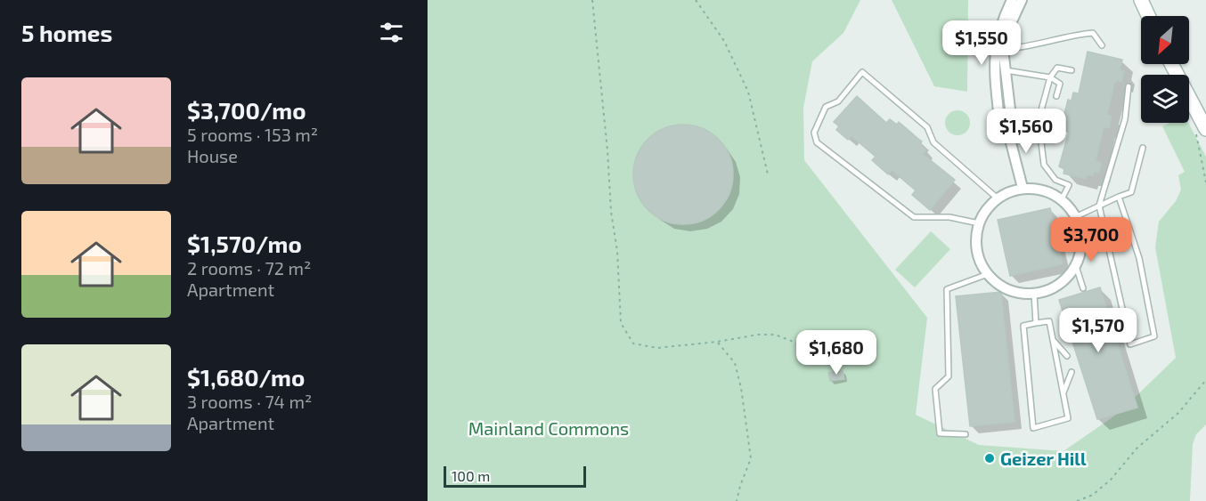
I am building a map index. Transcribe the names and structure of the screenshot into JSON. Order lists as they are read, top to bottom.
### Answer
{
  "parks": ["Mainland Commons"],
  "places": ["Geizer Hill"],
  "scale_bar": "100 m",
  "north": "bottom left",
  "page": {
    "heading": "5 homes",
    "price": [
      "$1,550",
      "$1,560",
      "$3,700",
      "$1,570",
      "$1,680"
    ],
    "list": [
      {
        "name": "$3,700/mo",
        "note": "5 rooms · 153 m² · House"
      },
      {
        "name": "$1,570/mo",
        "note": "2 rooms · 72 m² · Apartment"
      },
      {
        "name": "$1,680/mo",
        "note": "3 rooms · 74 m² · Apartment"
      }
    ],
    "scale": "100 m"
  }
}
